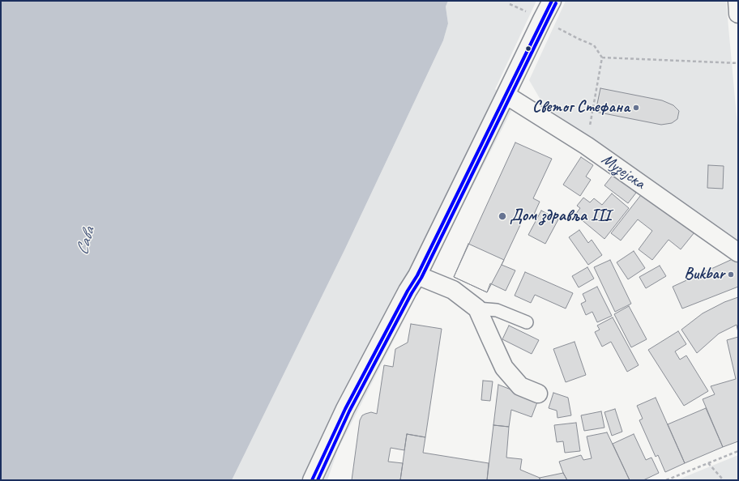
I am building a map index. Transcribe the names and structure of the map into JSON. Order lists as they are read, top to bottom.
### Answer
{
  "streets": {
    "street": ["Музејска"]
  },
  "water": ["Сава"],
  "places": ["Светог Стефана", "Дом здравља III", "Bukbar"]
}
